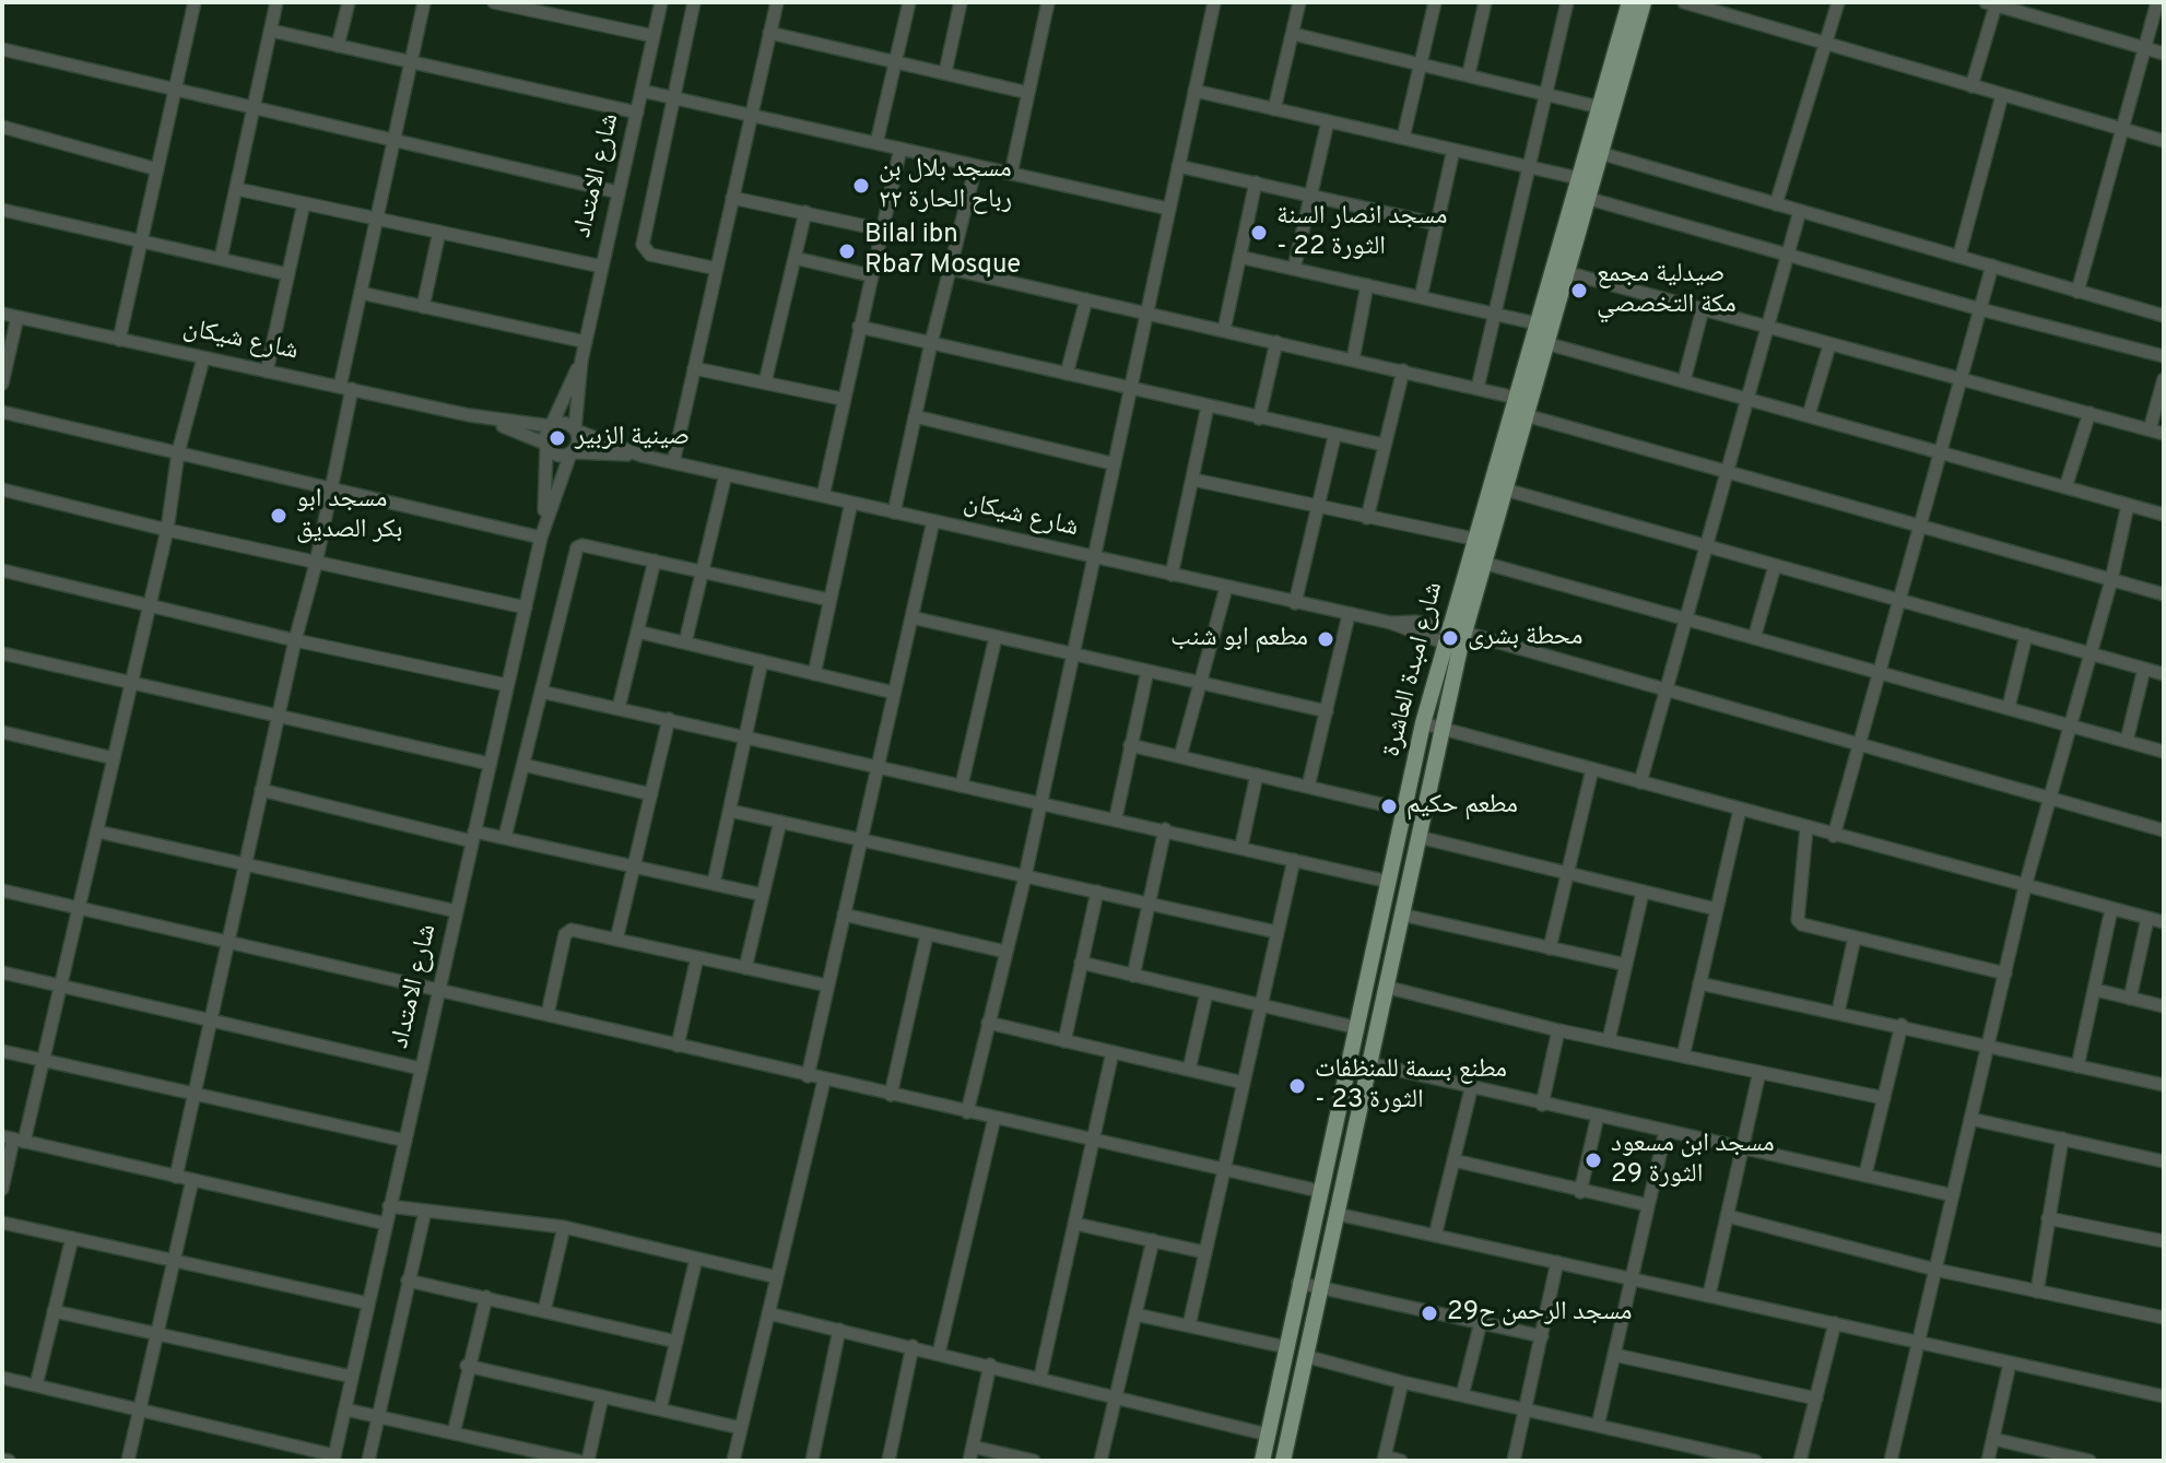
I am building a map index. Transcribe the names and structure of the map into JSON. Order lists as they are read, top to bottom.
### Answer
{
  "streets": {
    "main road": ["شارع امبدة العاشرة"],
    "street": ["شارع الامتداد", "شارع شيكان"]
  },
  "crossings": [
    ["شارع الامتداد", "شارع شيكان"],
    ["شارع شيكان", "شارع امبدة العاشرة"]
  ],
  "places": [
    "مسجد بلال بن رباح الحارة ٢٢",
    "مسجد انصار السنة - الثورة 22",
    "Bilal ibn Rba7 Mosque",
    "صيدلية مجمع مكة التخصصي",
    "صينية الزبير",
    "مسجد ابو بكر الصديق",
    "محطة بشرى",
    "مطعم ابو شنب",
    "مطعم حكيم",
    "مطنع بسمة للمنظفات - الثورة 23",
    "مسجد ابن مسعود الثورة 29",
    "مسجد الرحمن ح29"
  ]
}
